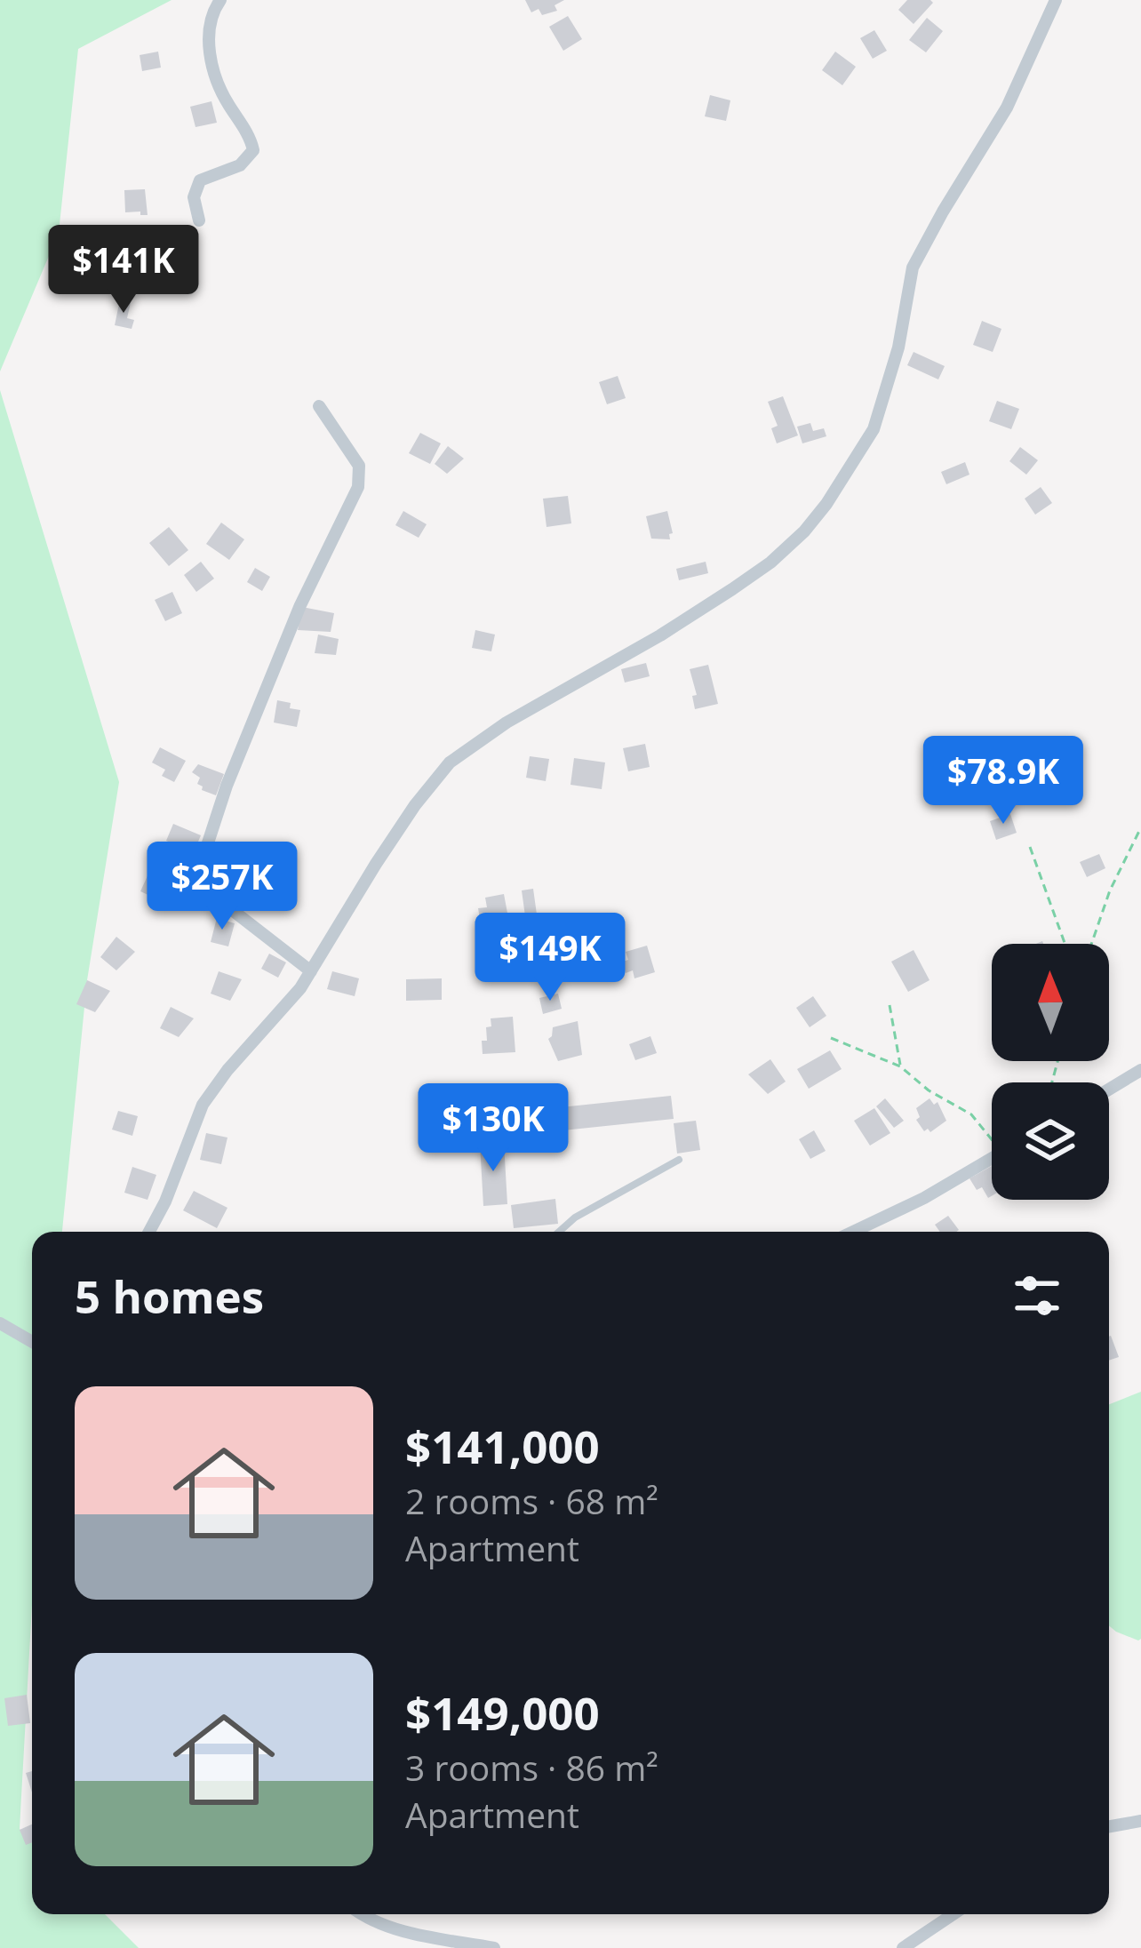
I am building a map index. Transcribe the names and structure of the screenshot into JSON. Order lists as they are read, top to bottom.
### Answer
{
  "north": "top",
  "page": {
    "price": [
      "$141K",
      "$78.9K",
      "$257K",
      "$149K",
      "$130K"
    ],
    "heading": "5 homes",
    "list": [
      {
        "name": "$141,000",
        "note": "2 rooms · 68 m² · Apartment"
      },
      {
        "name": "$149,000",
        "note": "3 rooms · 86 m² · Apartment"
      }
    ]
  }
}
